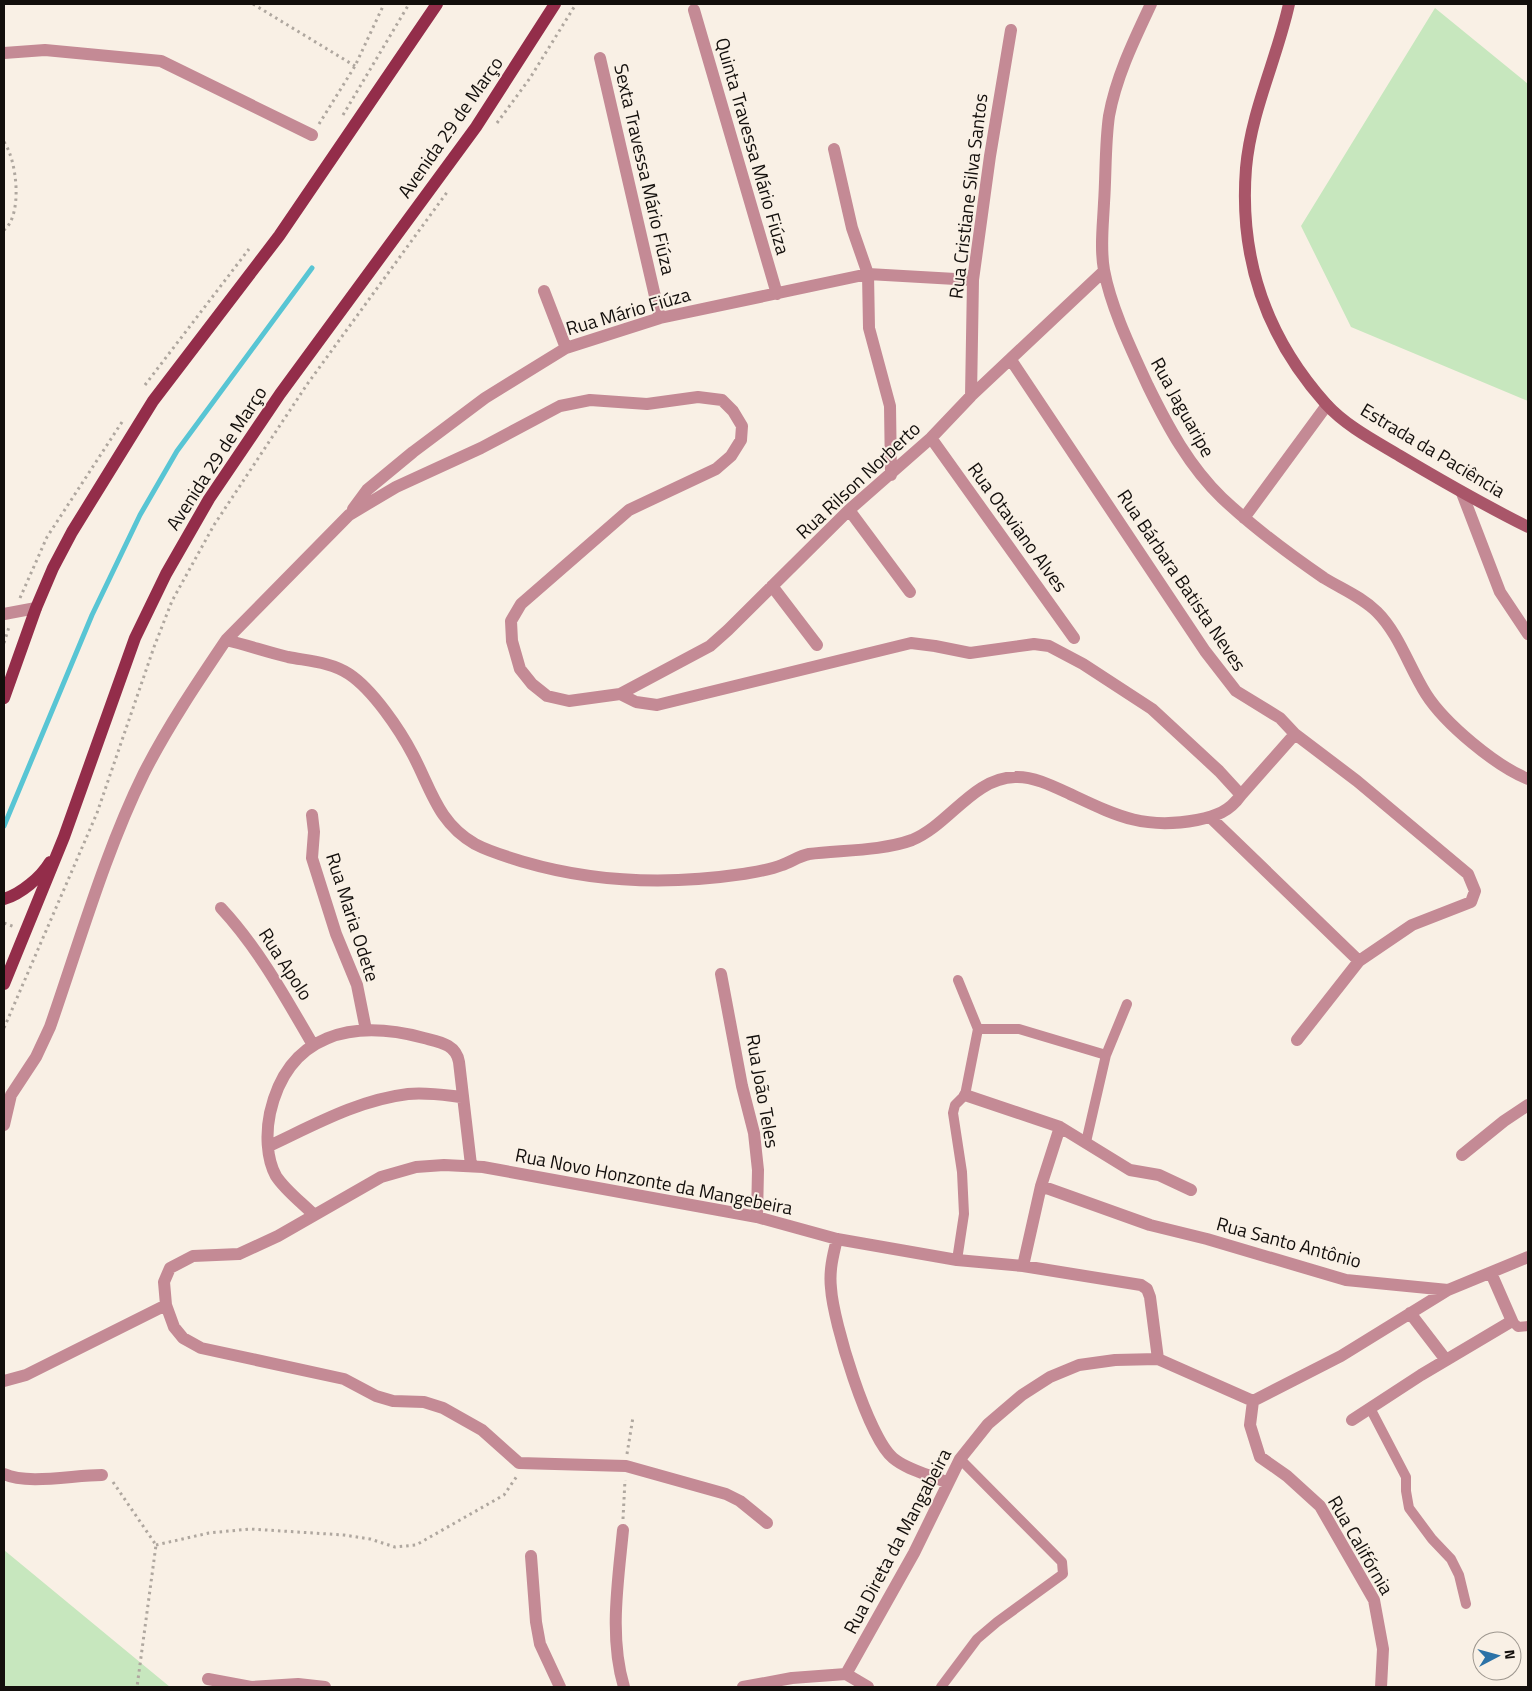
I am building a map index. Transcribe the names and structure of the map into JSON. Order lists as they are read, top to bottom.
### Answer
{
  "streets": {
    "main road": ["Avenida 29 de Março", "Estrada da Paciência"],
    "street": [
      "Quinta Travessa Mário Fiúza",
      "Sexta Travessa Mário Fiúza",
      "Rua Cristiane Silva Santos",
      "Rua Mário Fiúza",
      "Rua Jaguaripe",
      "Rua Rilson Norberto",
      "Rua Otaviano Alves",
      "Rua Bárbara Batista Neves",
      "Rua Maria Odete",
      "Rua Apolo",
      "Rua João Teles",
      "Rua Novo Honzonte da Mangebeira",
      "Rua Santo Antônio",
      "Rua Direta da Mangabeira",
      "Rua Califórnia"
    ]
  },
  "crossings": [
    ["Quinta Travessa Mário Fiúza", "Rua Mário Fiúza"],
    ["Sexta Travessa Mário Fiúza", "Rua Mário Fiúza"],
    ["Rua Cristiane Silva Santos", "Rua Mário Fiúza"],
    ["Rua Cristiane Silva Santos", "Rua Rilson Norberto"],
    ["Rua Jaguaripe", "Rua Rilson Norberto"],
    ["Rua Rilson Norberto", "Rua Otaviano Alves"],
    ["Rua Rilson Norberto", "Rua Bárbara Batista Neves"],
    ["Rua João Teles", "Rua Novo Honzonte da Mangebeira"],
    ["Rua Novo Honzonte da Mangebeira", "Rua Direta da Mangabeira"]
  ],
  "north": "right"
}
